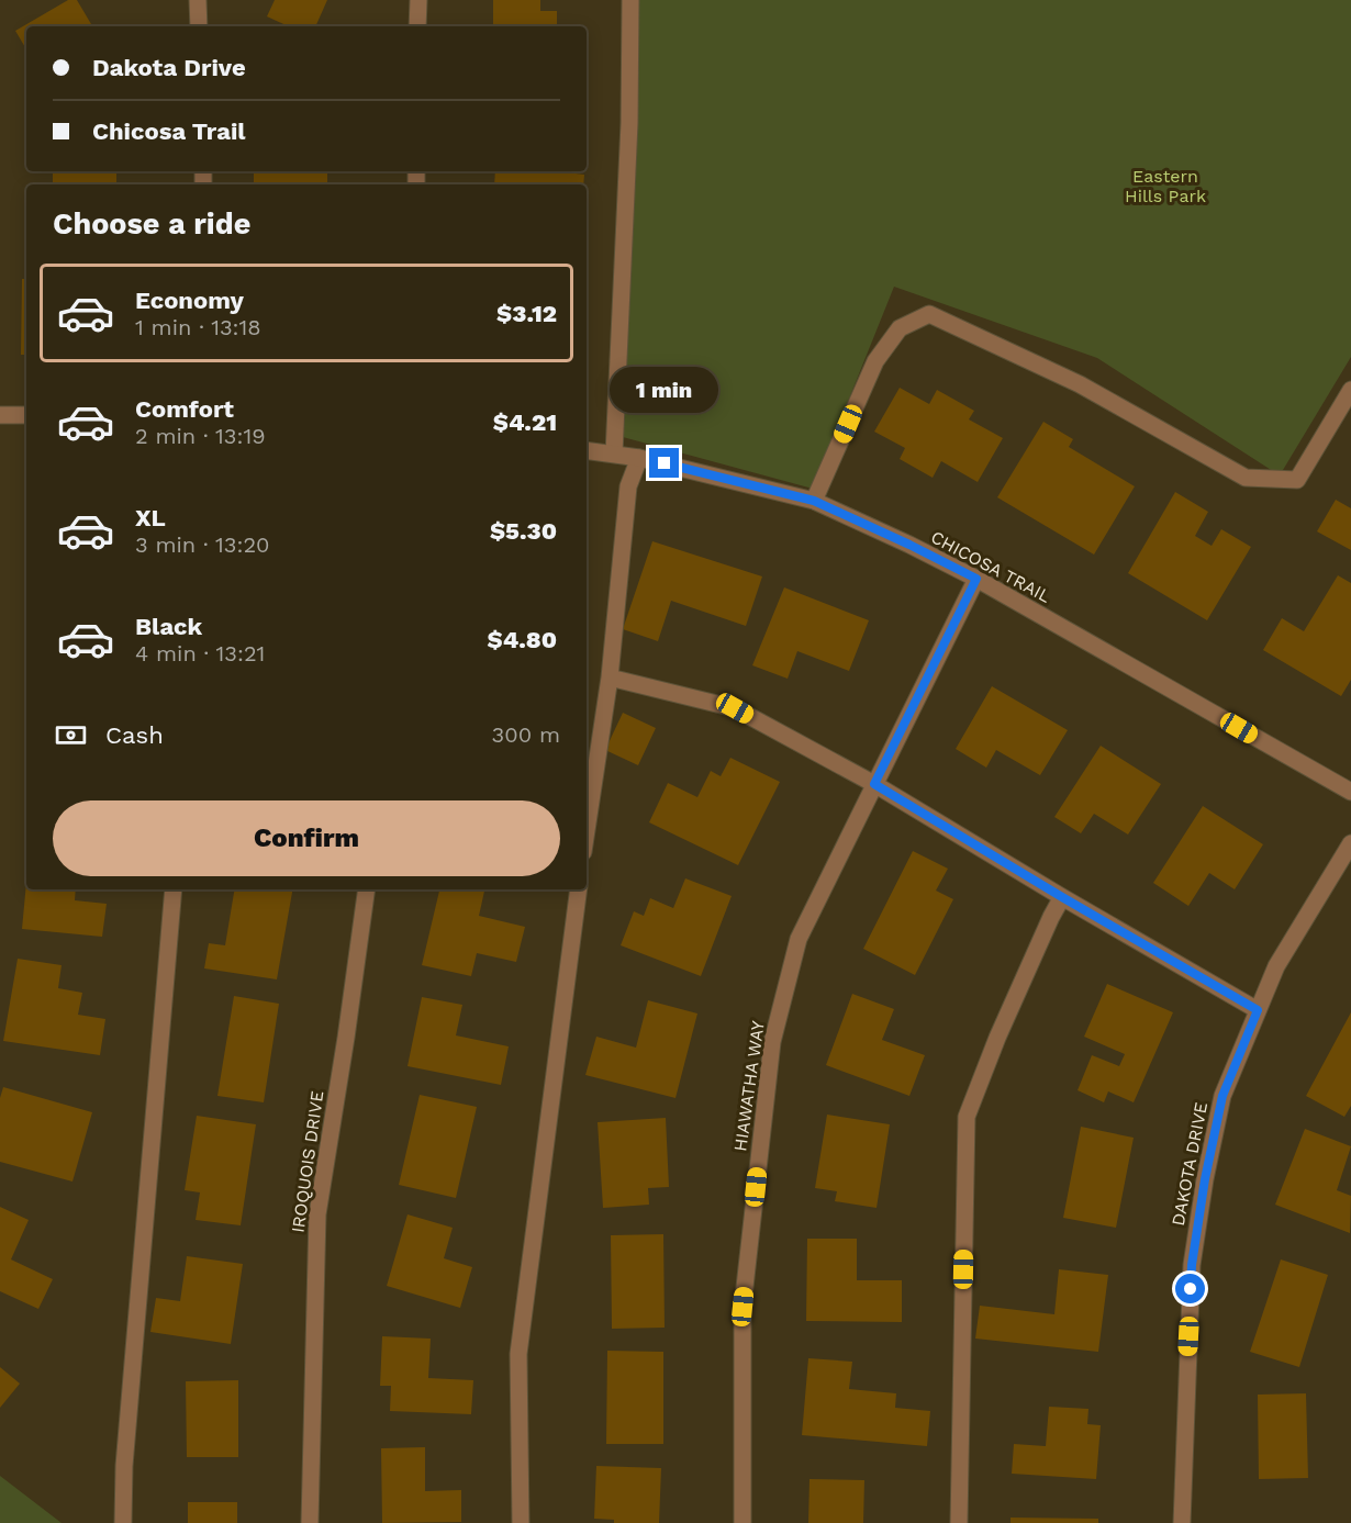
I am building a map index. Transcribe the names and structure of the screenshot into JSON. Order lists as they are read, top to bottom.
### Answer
{
  "streets": {
    "street": [
      "CHICOSA TRAIL",
      "HIAWATHA WAY",
      "IROQUOIS DRIVE",
      "DAKOTA DRIVE"
    ]
  },
  "crossings": [
    ["CHICOSA TRAIL", "HIAWATHA WAY"]
  ],
  "parks": ["Eastern Hills Park"],
  "page": {
    "banner": ["Dakota Drive", "Chicosa Trail"],
    "heading": "Choose a ride",
    "list": [
      {
        "name": "Economy",
        "note": "1 min · 13:18",
        "value": "$3.12"
      },
      {
        "name": "Comfort",
        "note": "2 min · 13:19",
        "value": "$4.21"
      },
      {
        "name": "XL",
        "note": "3 min · 13:20",
        "value": "$5.30"
      },
      {
        "name": "Black",
        "note": "4 min · 13:21",
        "value": "$4.80"
      }
    ],
    "bubble": "1 min",
    "pay": ["Cash", "300 m"],
    "buttons": "Confirm"
  }
}
